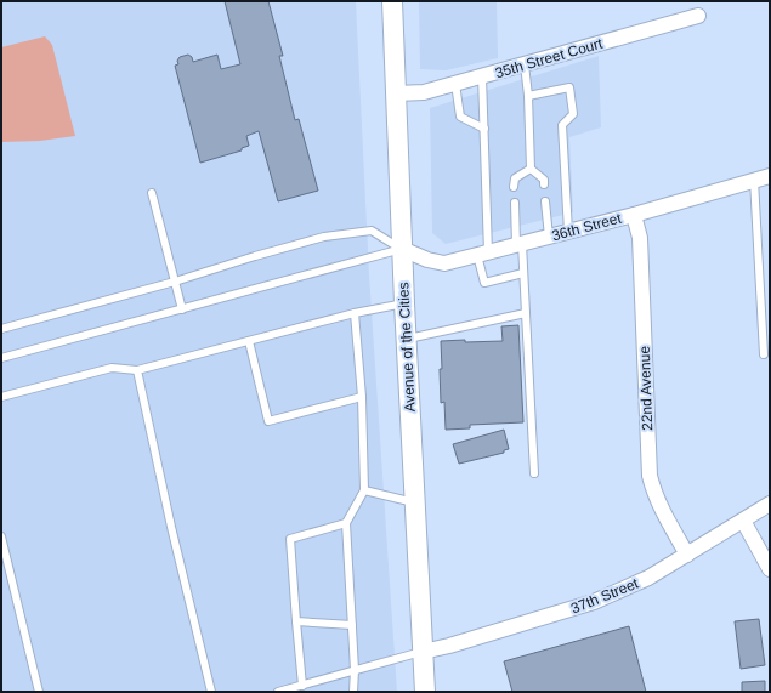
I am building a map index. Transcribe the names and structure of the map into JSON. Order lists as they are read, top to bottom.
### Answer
{
  "streets": {
    "main road": ["Avenue of the Cities"],
    "street": [
      "35th Street Court",
      "36th Street",
      "22nd Avenue",
      "37th Street"
    ]
  },
  "crossings": [
    ["35th Street Court", "Avenue of the Cities"],
    ["36th Street", "Avenue of the Cities"],
    ["36th Street", "22nd Avenue"],
    ["Avenue of the Cities", "37th Street"],
    ["22nd Avenue", "37th Street"]
  ]
}
